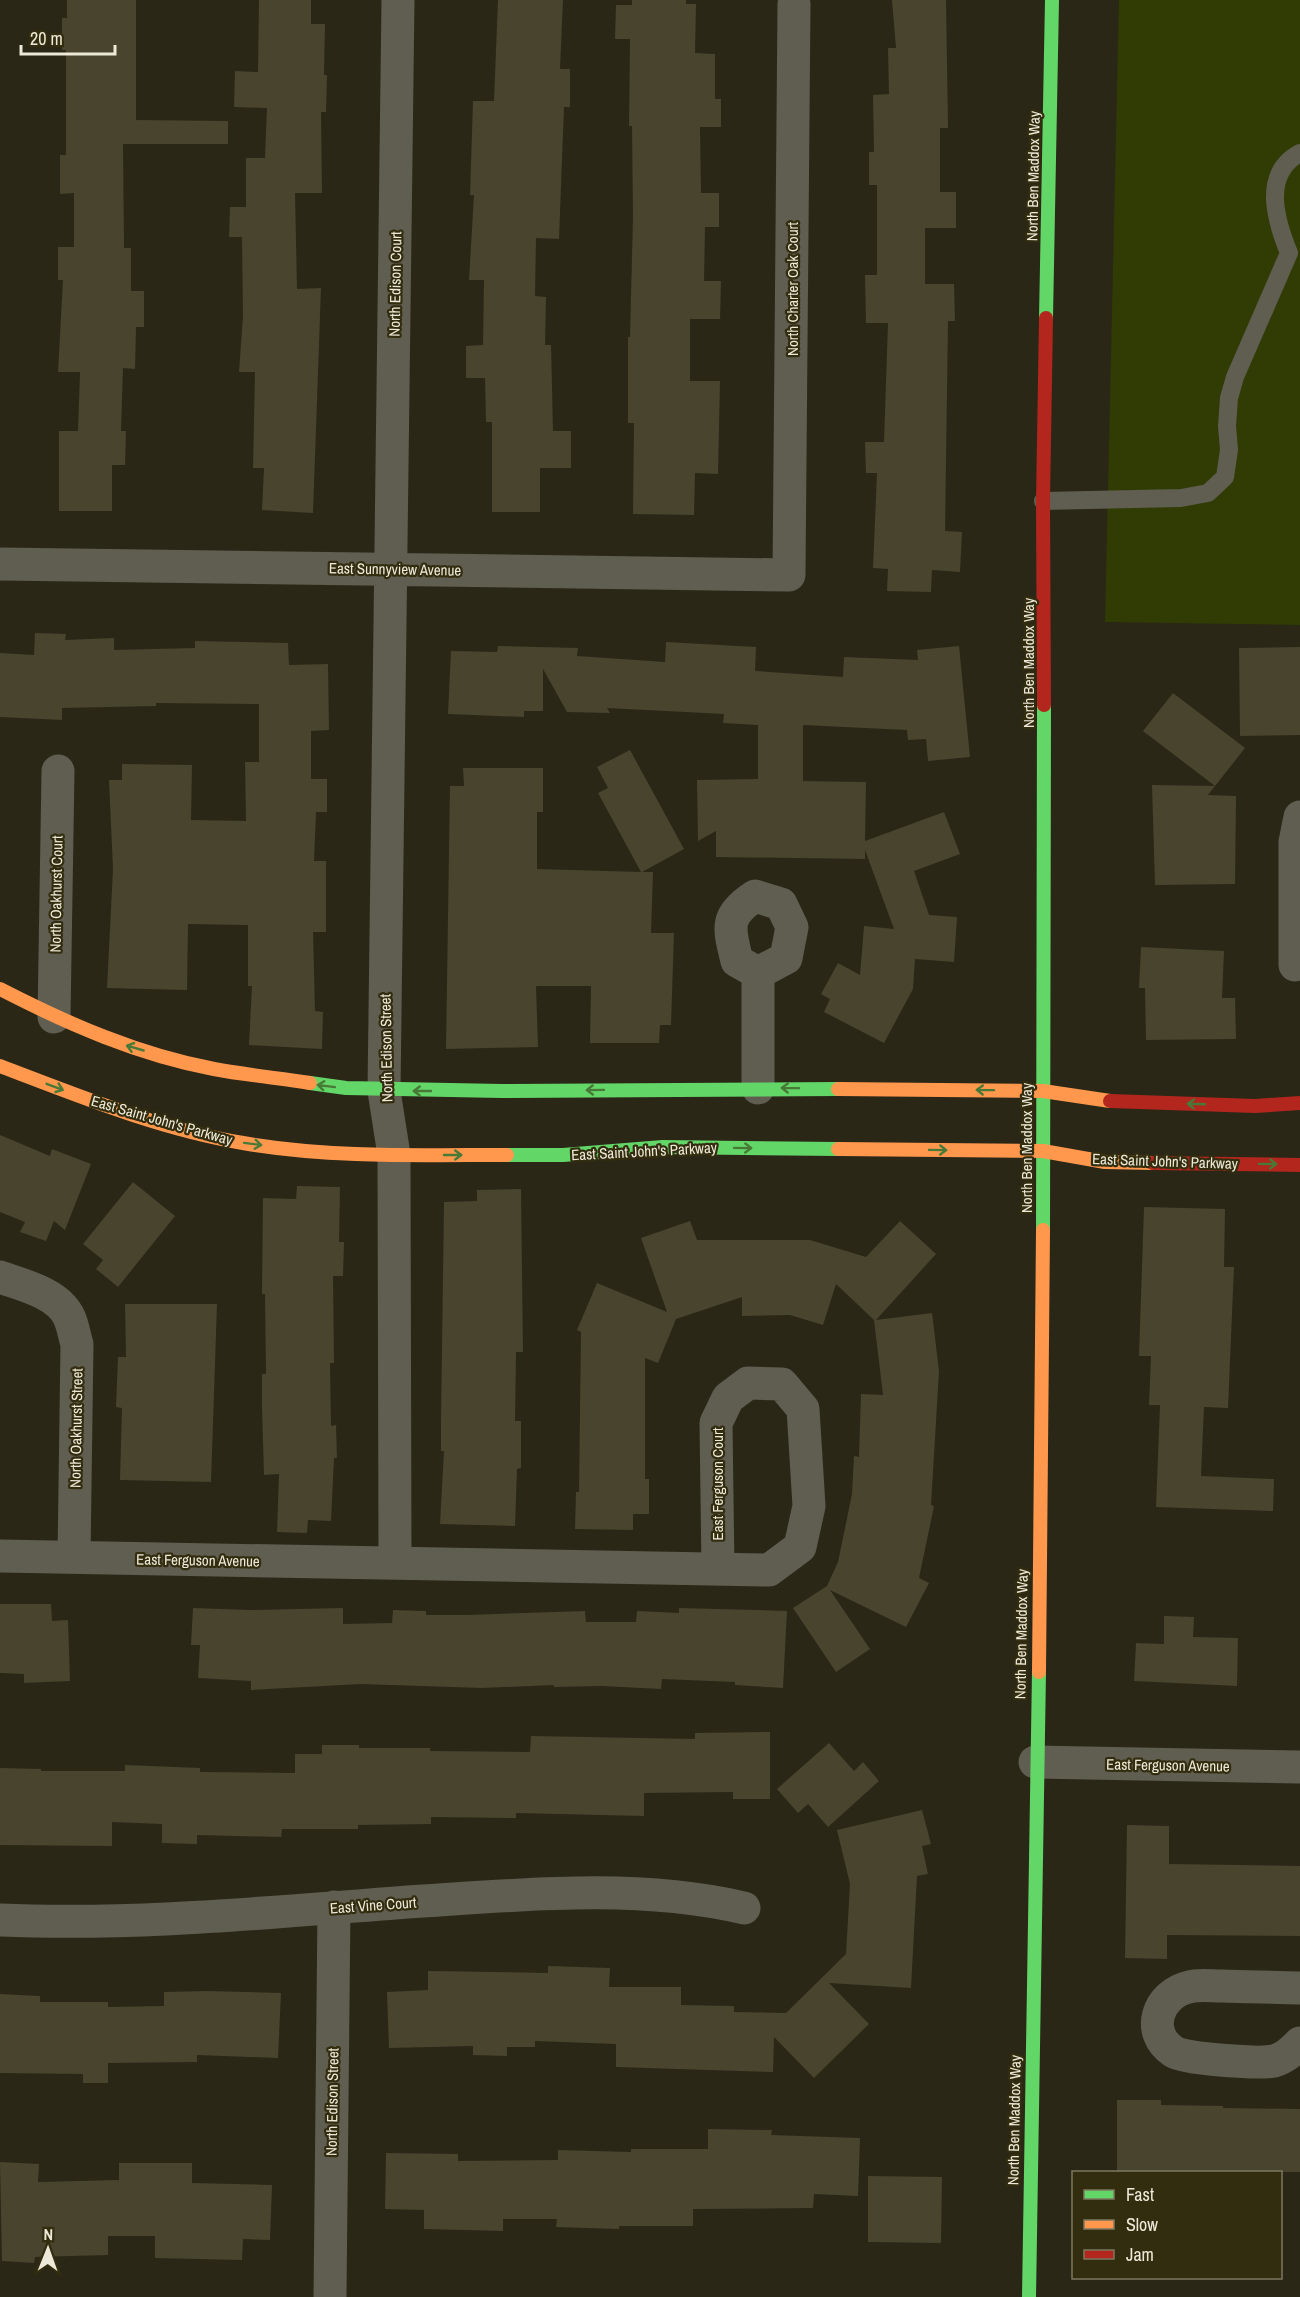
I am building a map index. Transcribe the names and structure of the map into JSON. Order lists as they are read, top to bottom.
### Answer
{
  "streets": {
    "main road": ["North Ben Maddox Way", "East Saint John's Parkway"],
    "street": [
      "North Edison Court",
      "North Charter Oak Court",
      "East Sunnyview Avenue",
      "North Oakhurst Court",
      "North Edison Street",
      "North Oakhurst Street",
      "East Ferguson Court",
      "East Ferguson Avenue",
      "East Vine Court"
    ]
  },
  "crossings": [
    ["North Ben Maddox Way", "East Saint John's Parkway"],
    ["North Ben Maddox Way", "East Ferguson Avenue"],
    ["North Edison Court", "East Sunnyview Avenue"],
    ["North Edison Court", "North Edison Street"],
    ["North Charter Oak Court", "East Sunnyview Avenue"],
    ["East Sunnyview Avenue", "North Edison Street"],
    ["North Edison Street", "East Saint John's Parkway"],
    ["North Edison Street", "East Ferguson Court"],
    ["North Edison Street", "East Ferguson Avenue"],
    ["North Edison Street", "East Vine Court"],
    ["North Oakhurst Street", "East Ferguson Avenue"],
    ["East Ferguson Court", "East Ferguson Avenue"]
  ],
  "legend": ["Fast", "Slow", "Jam"],
  "scale_bar": "20 m",
  "north": "top"
}
